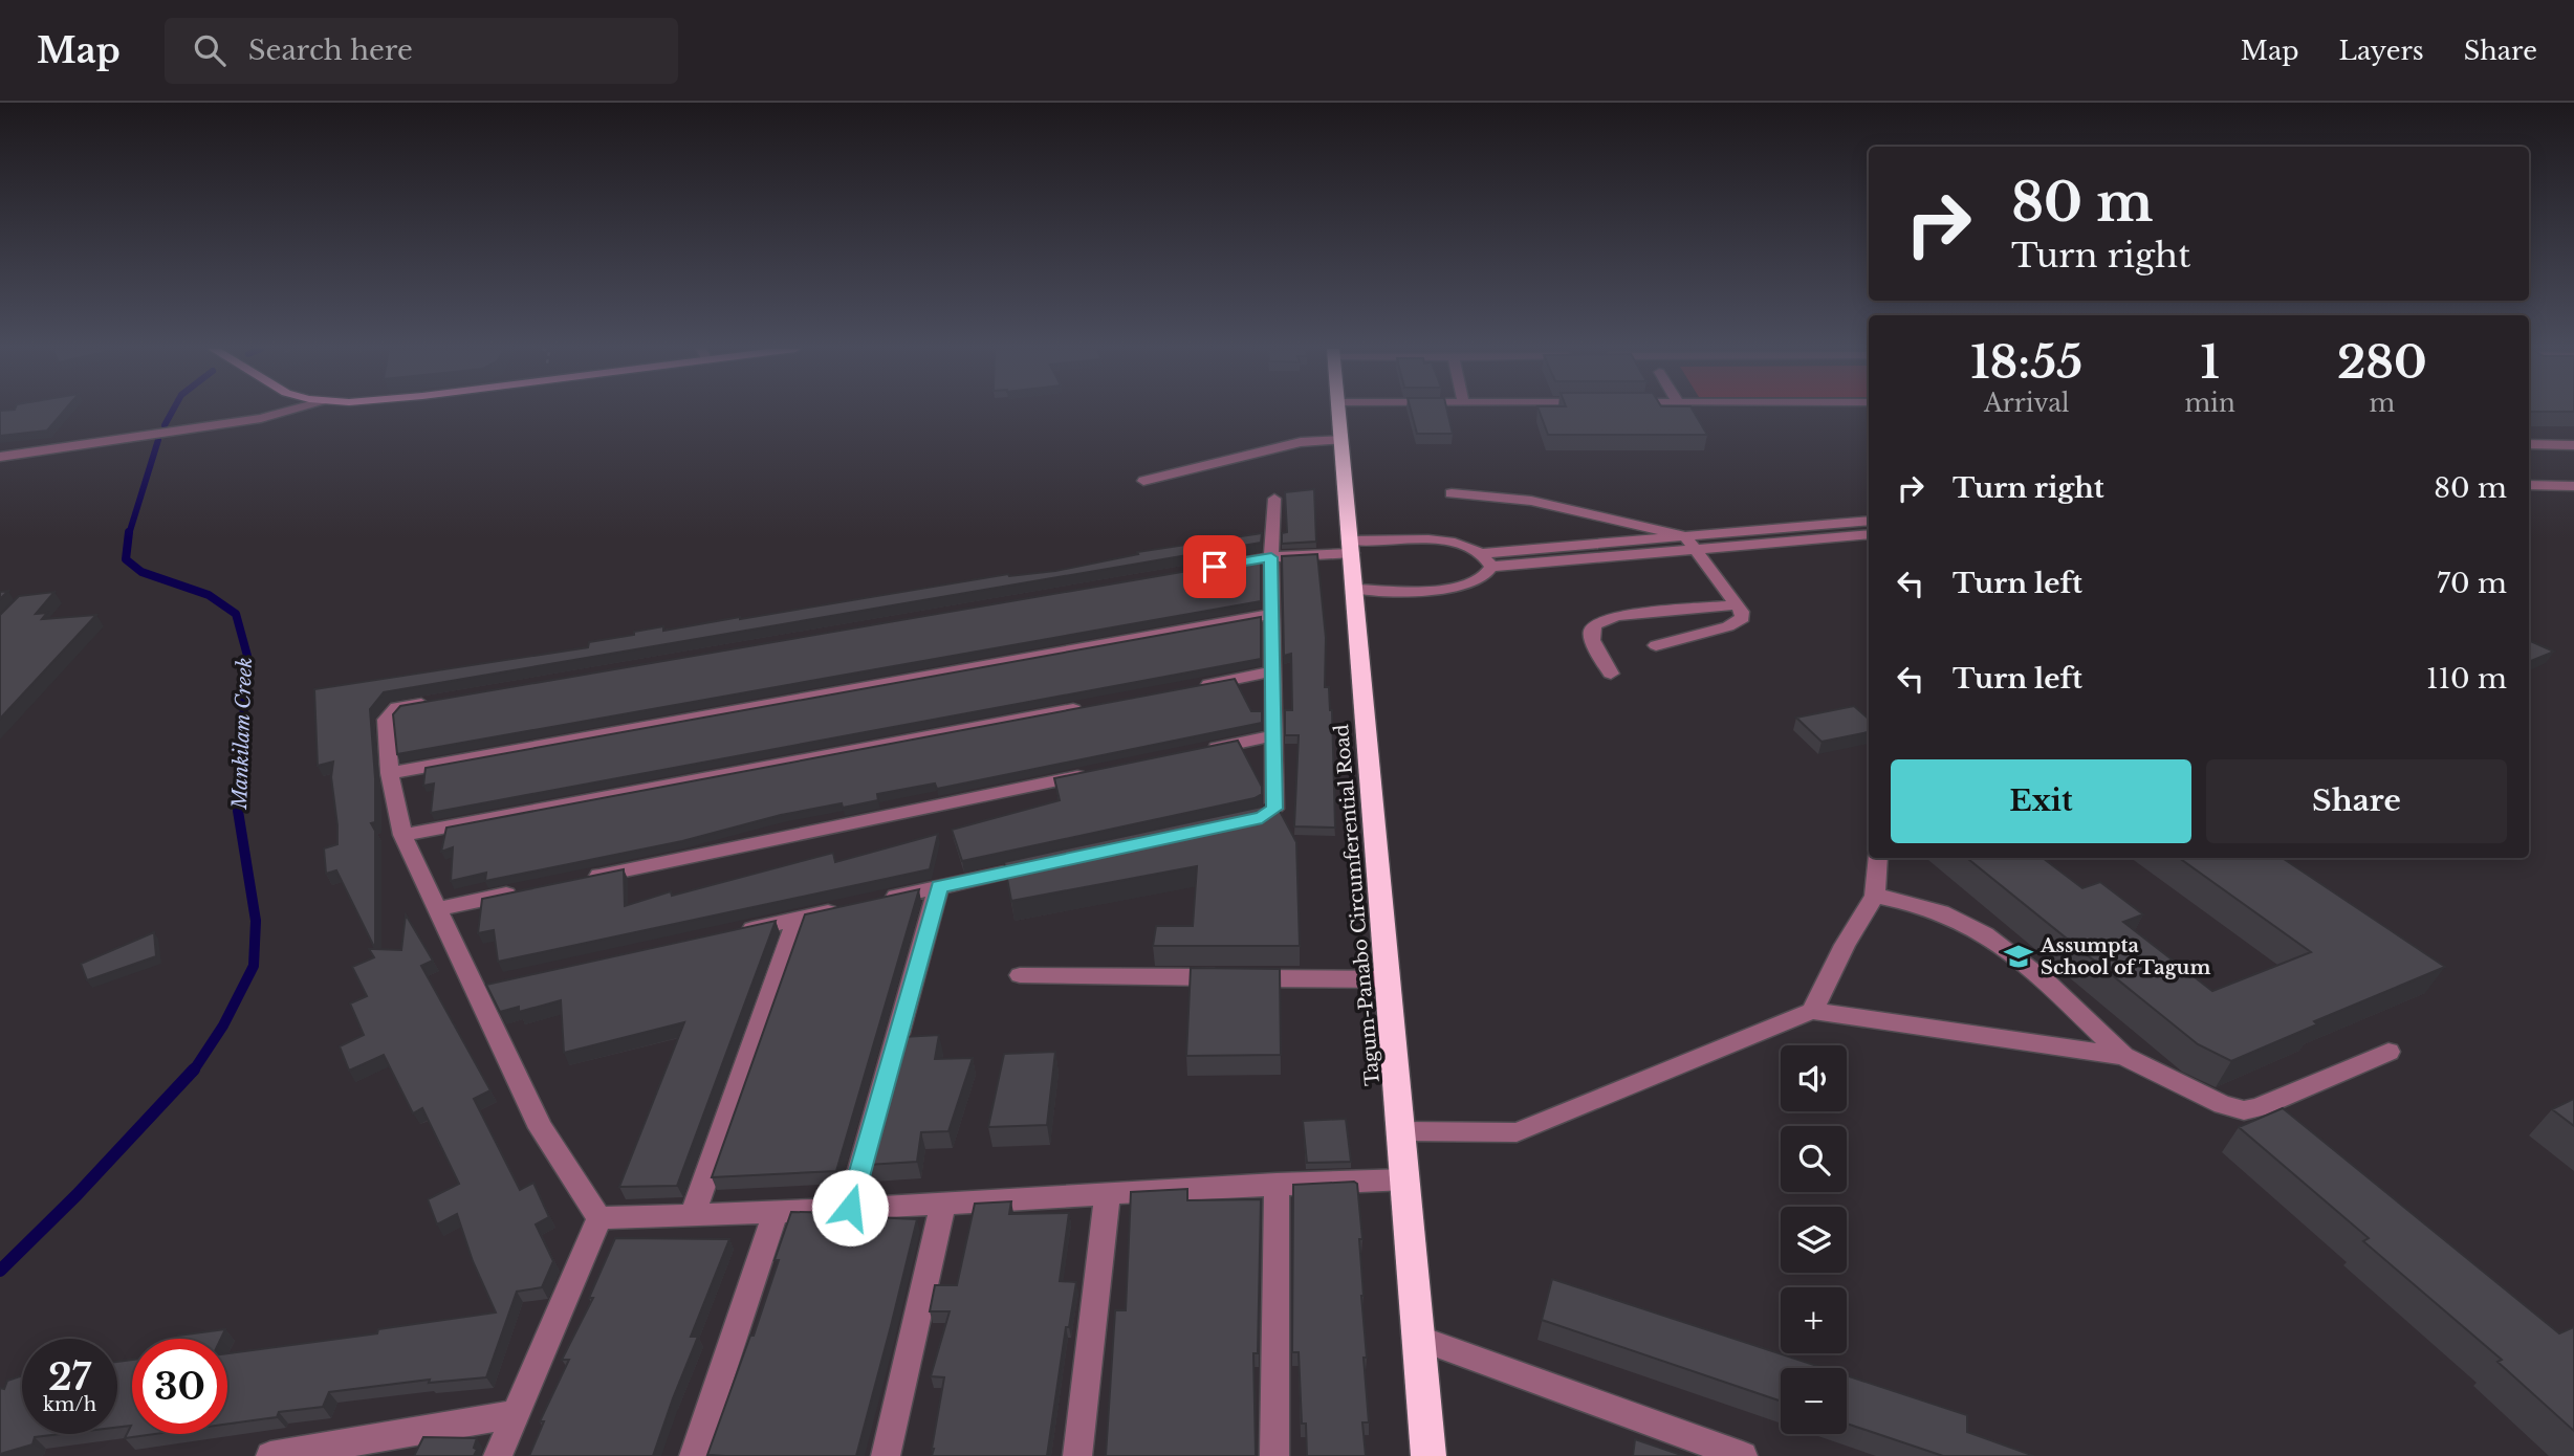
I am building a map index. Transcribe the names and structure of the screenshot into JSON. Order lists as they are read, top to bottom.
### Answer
{
  "streets": {
    "highway": ["Tagum-Panabo Circumferential Road"]
  },
  "water": ["Mankilam Creek"],
  "places": {
    "school or university": ["Assumpta School of Tagum"]
  },
  "page": {
    "header": "Map",
    "search": "Search here",
    "nav": ["Map", "Layers", "Share"],
    "turn": ["80 m", "Turn right"],
    "eta": [
      "18:55",
      "Arrival",
      "1",
      "min",
      "280",
      "m"
    ],
    "list": [
      {
        "name": "Turn right",
        "value": "80 m"
      },
      {
        "name": "Turn left",
        "value": "70 m"
      },
      {
        "name": "Turn left",
        "value": "110 m"
      }
    ],
    "buttons": ["Exit", "Share"],
    "map_buttons": ["+", "−"],
    "speed": "27 km/h",
    "limit": "30"
  }
}
